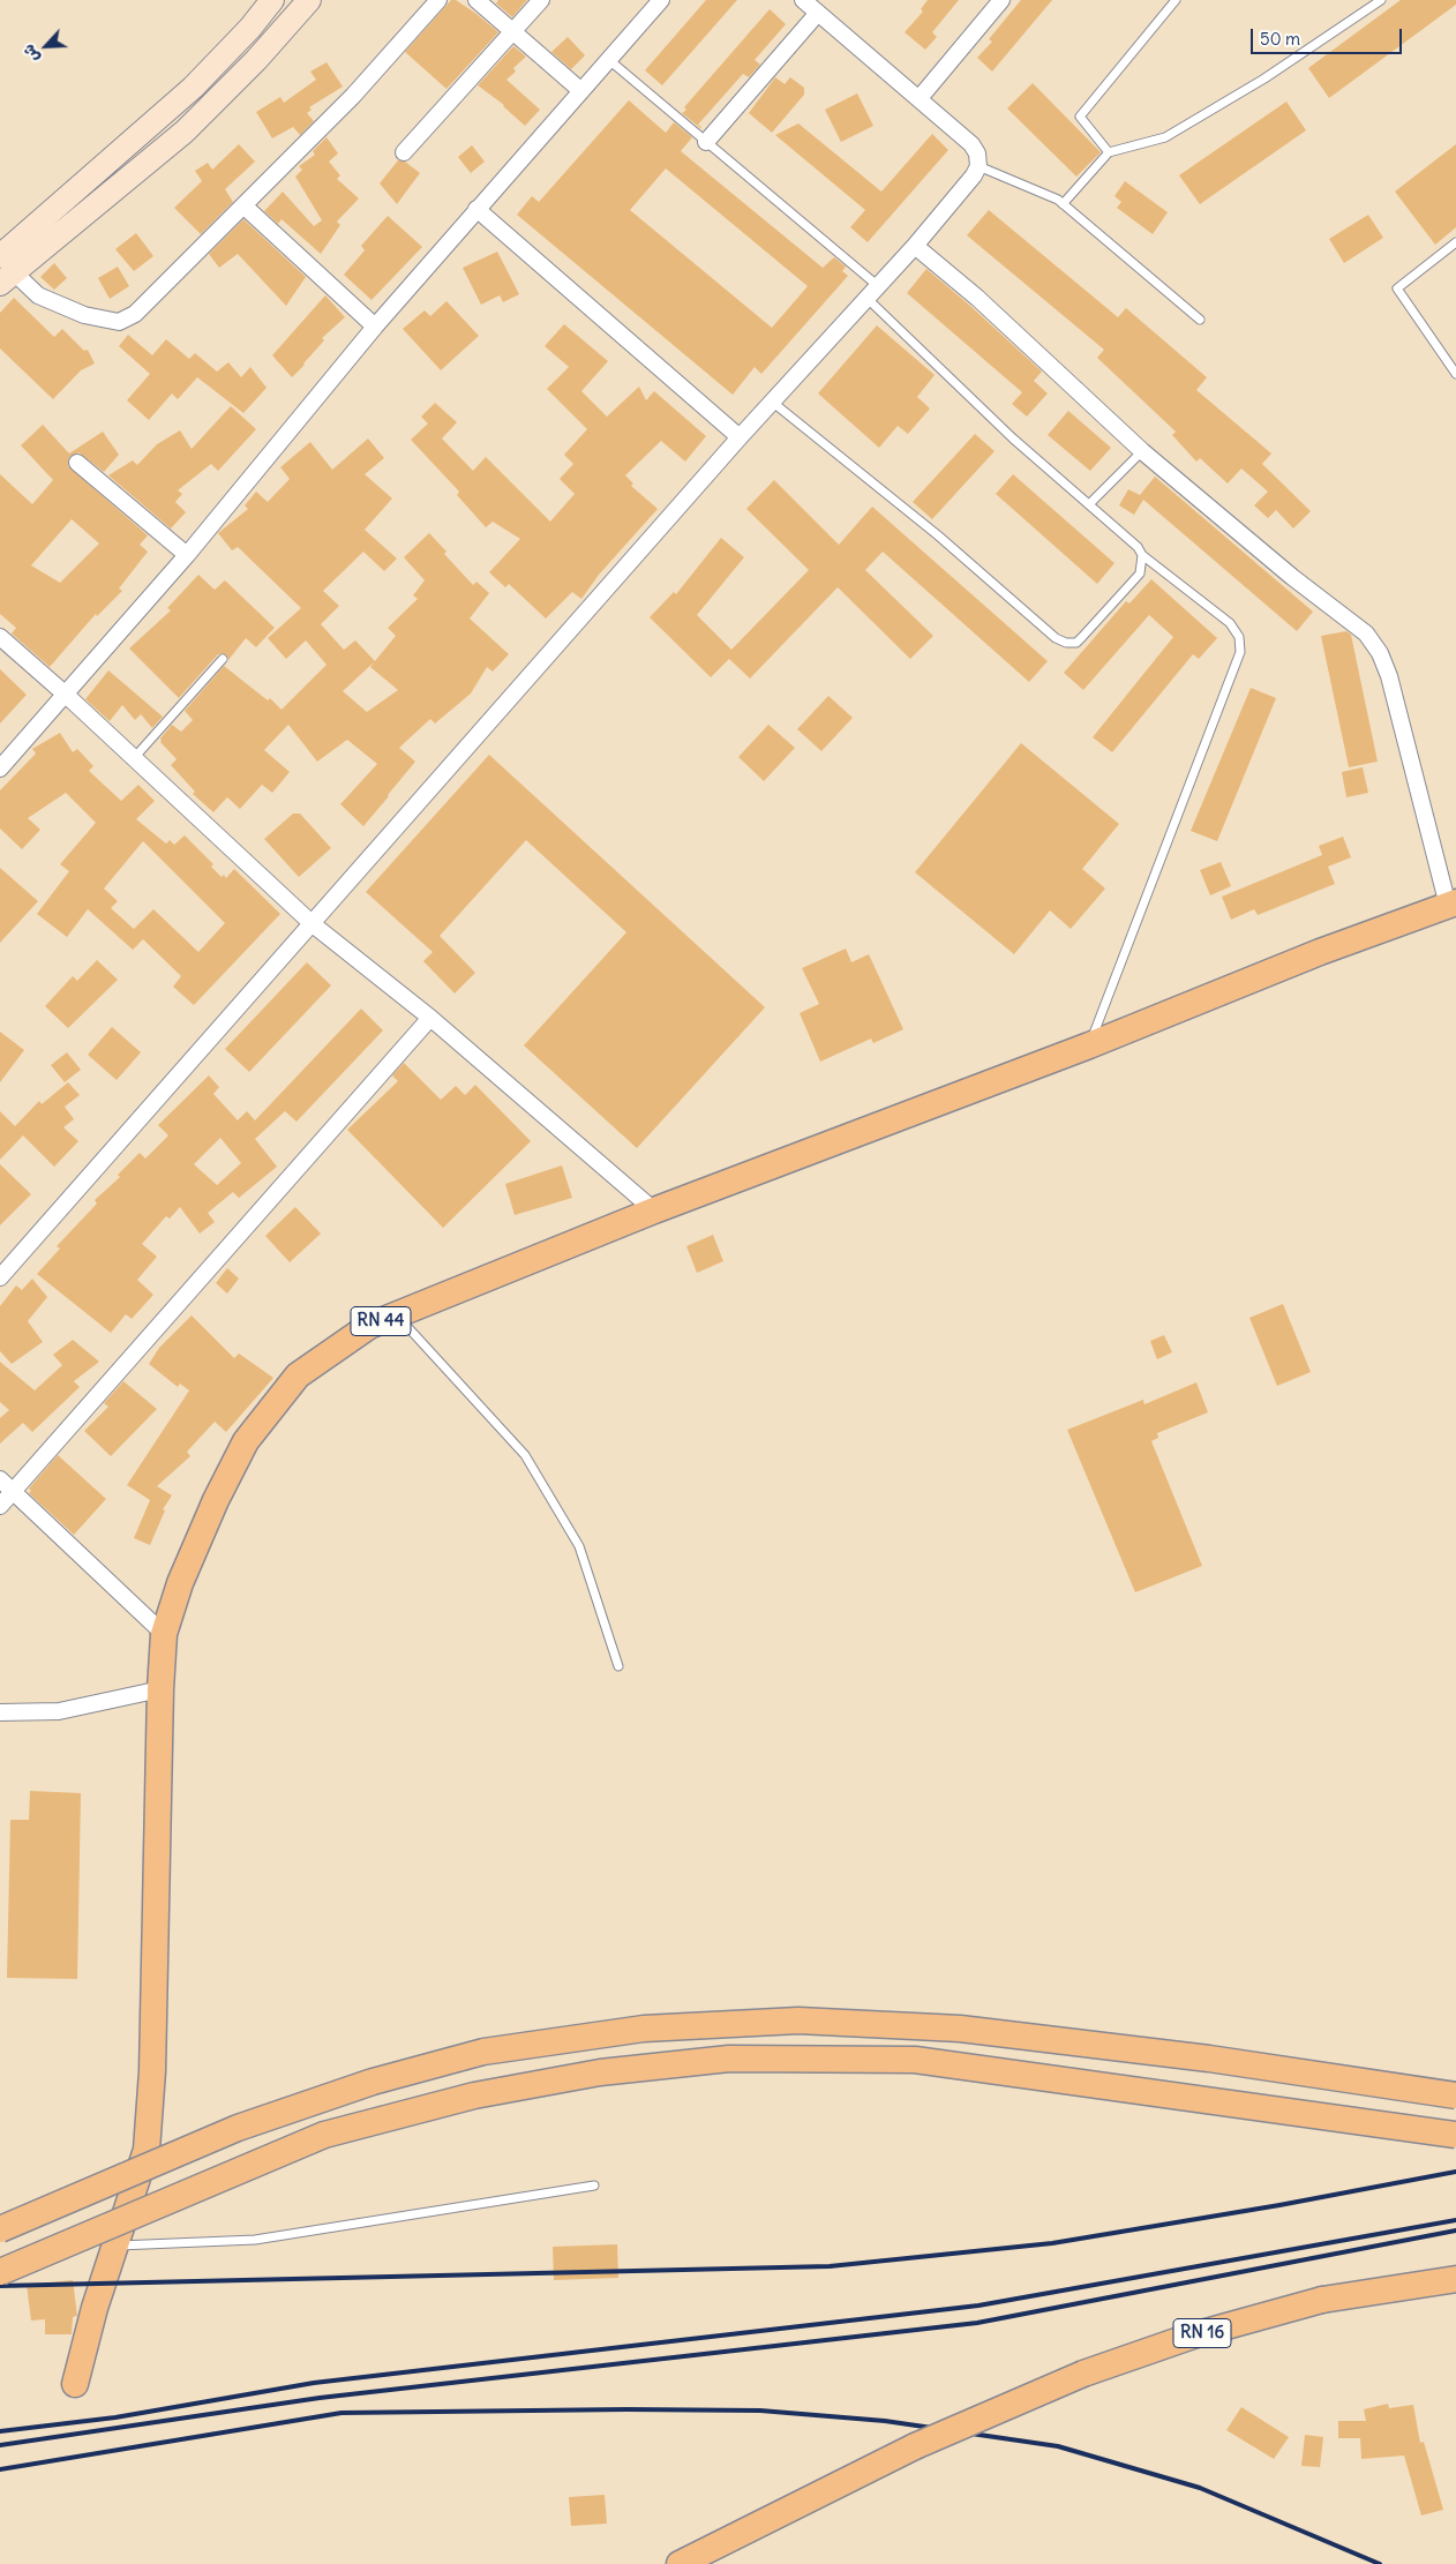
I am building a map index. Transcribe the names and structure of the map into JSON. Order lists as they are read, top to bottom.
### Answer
{
  "streets": {
    "main road": ["RN 44", "RN 16"]
  },
  "scale_bar": "50 m",
  "north": "bottom left"
}
